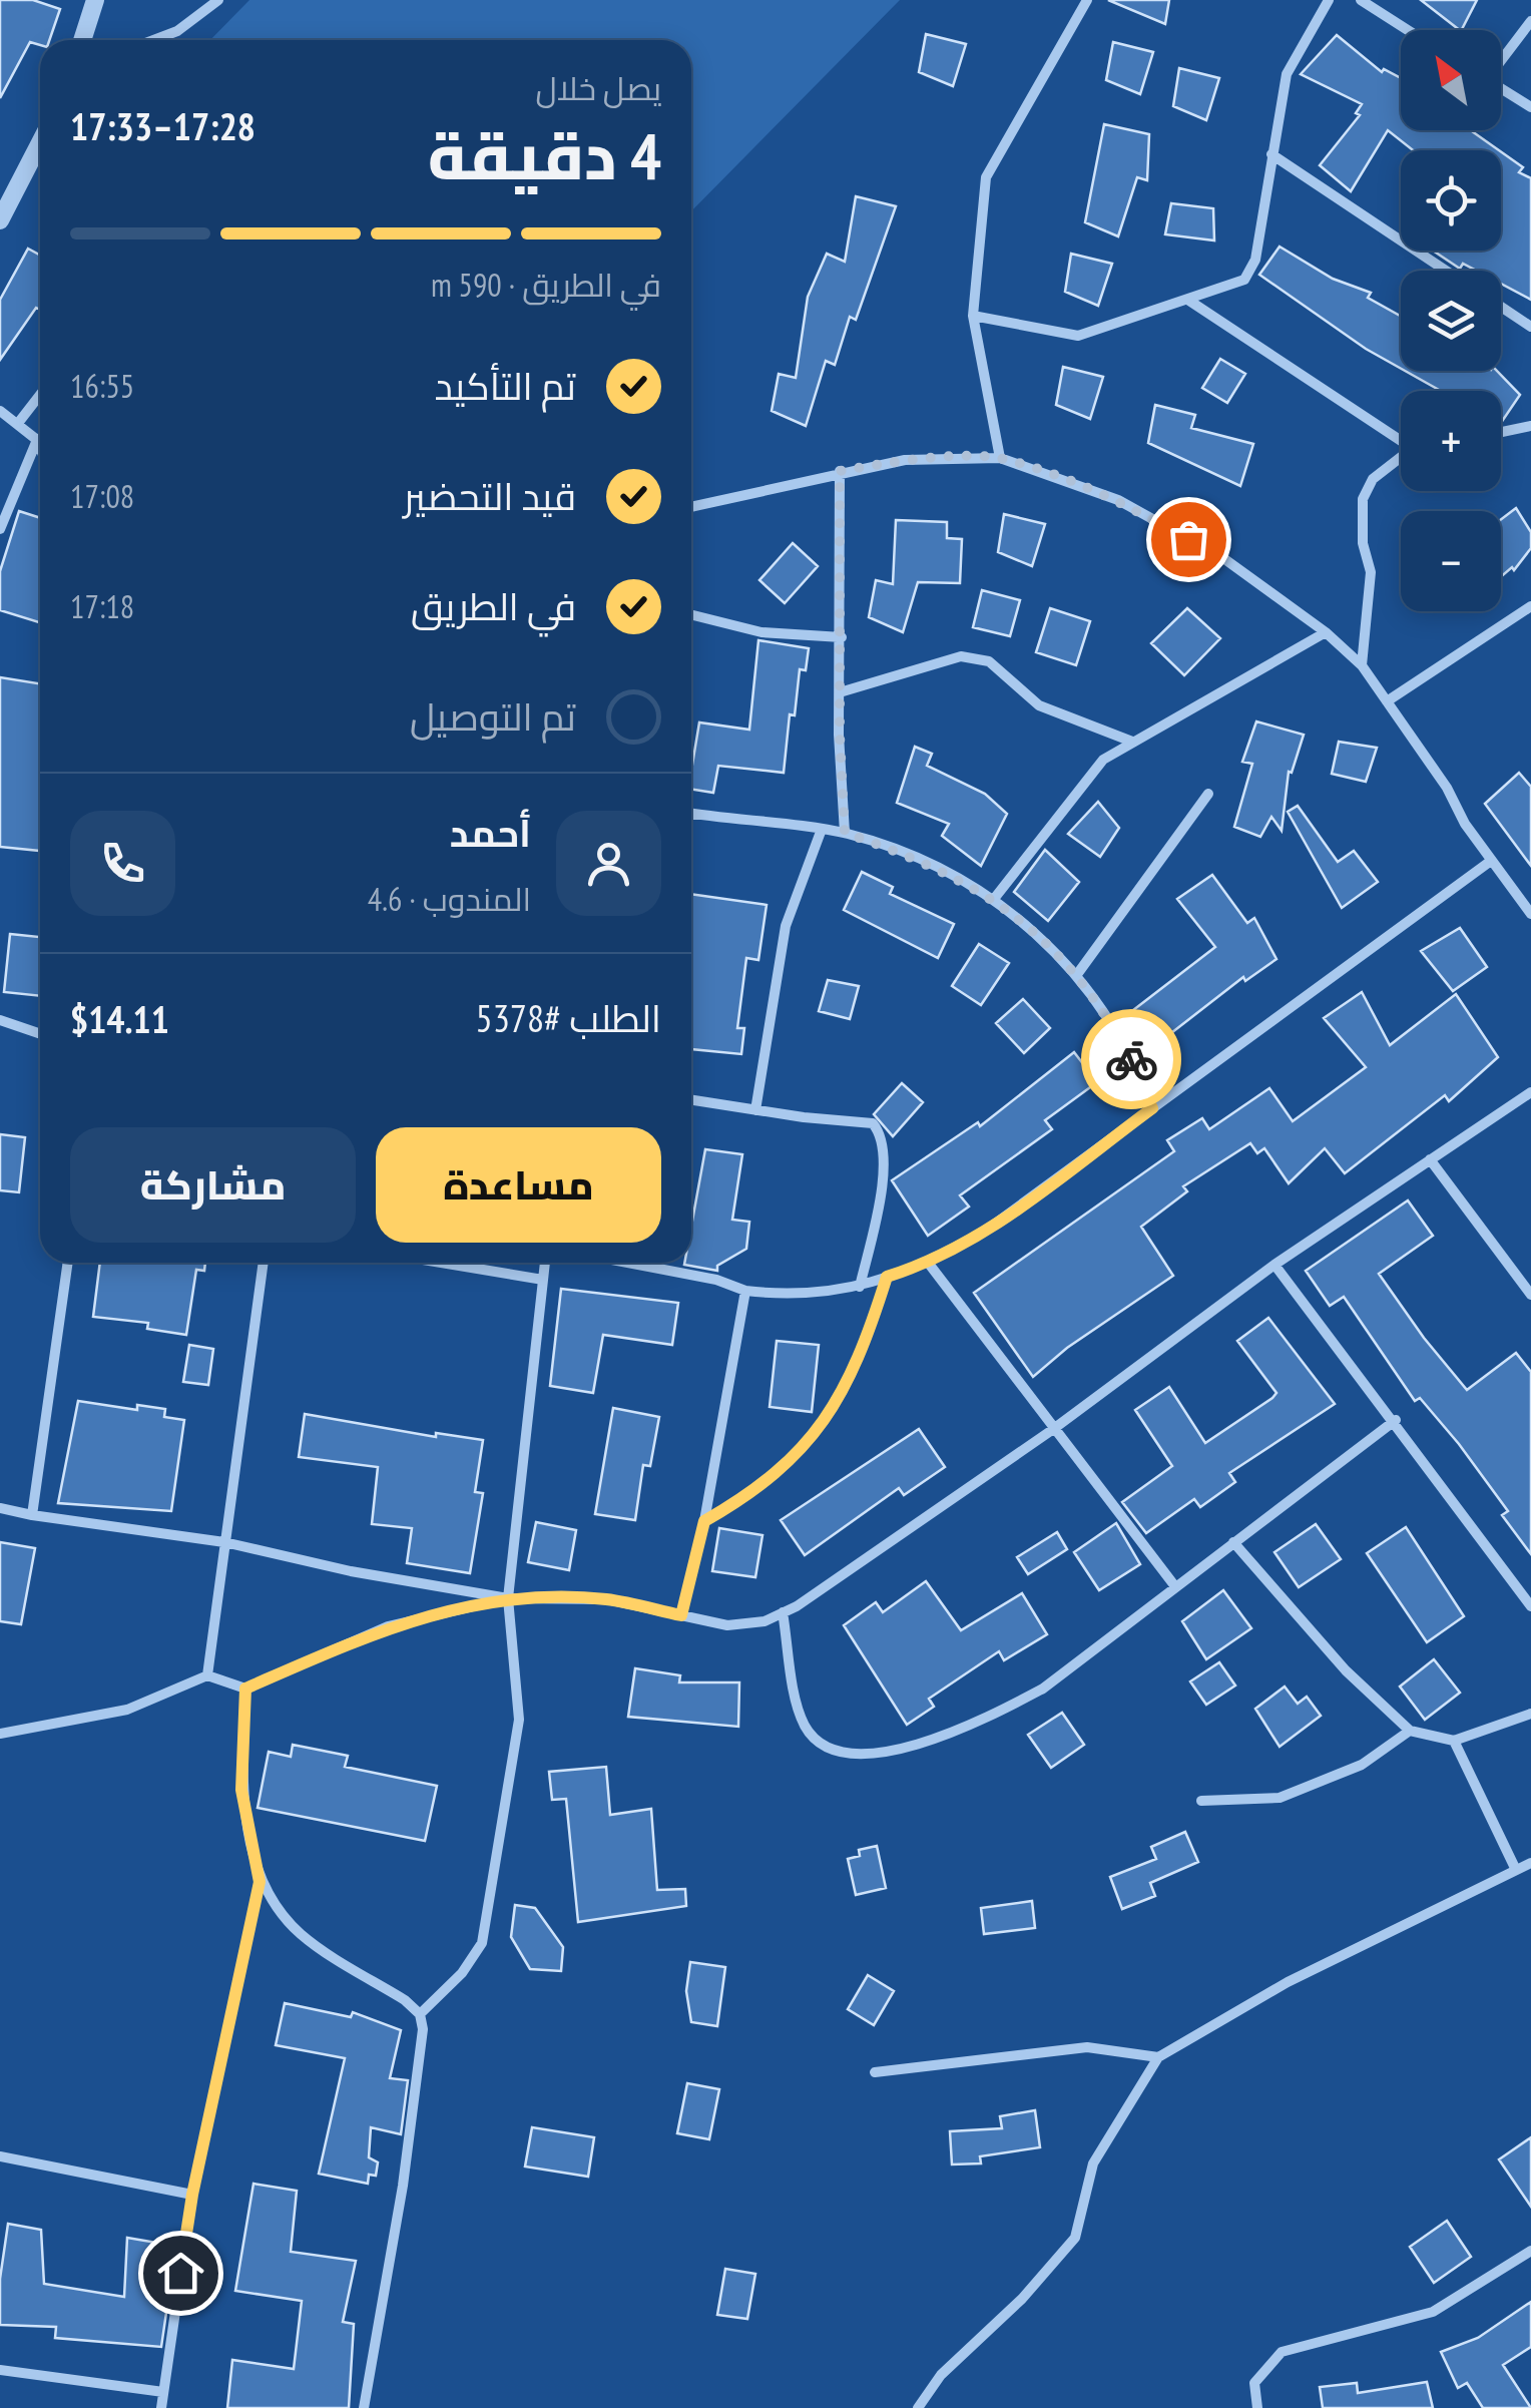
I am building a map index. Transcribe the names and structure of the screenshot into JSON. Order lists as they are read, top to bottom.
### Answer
{
  "north": "top left",
  "page": {
    "map_buttons": ["+", "−"],
    "heading": ["4 دقيقة", "يصل خلال", "17:28–17:33"],
    "panel": [
      "أحمد",
      "المندوب · 4.6",
      "الطلب #5378",
      "$14.11"
    ],
    "bar": "في الطريق · 590 m",
    "list": [
      ["تم التأكيد", "16:55"],
      ["قيد التحضير", "17:08"],
      ["في الطريق", "17:18"],
      "تم التوصيل"
    ],
    "buttons": ["مساعدة", "مشاركة"]
  }
}
